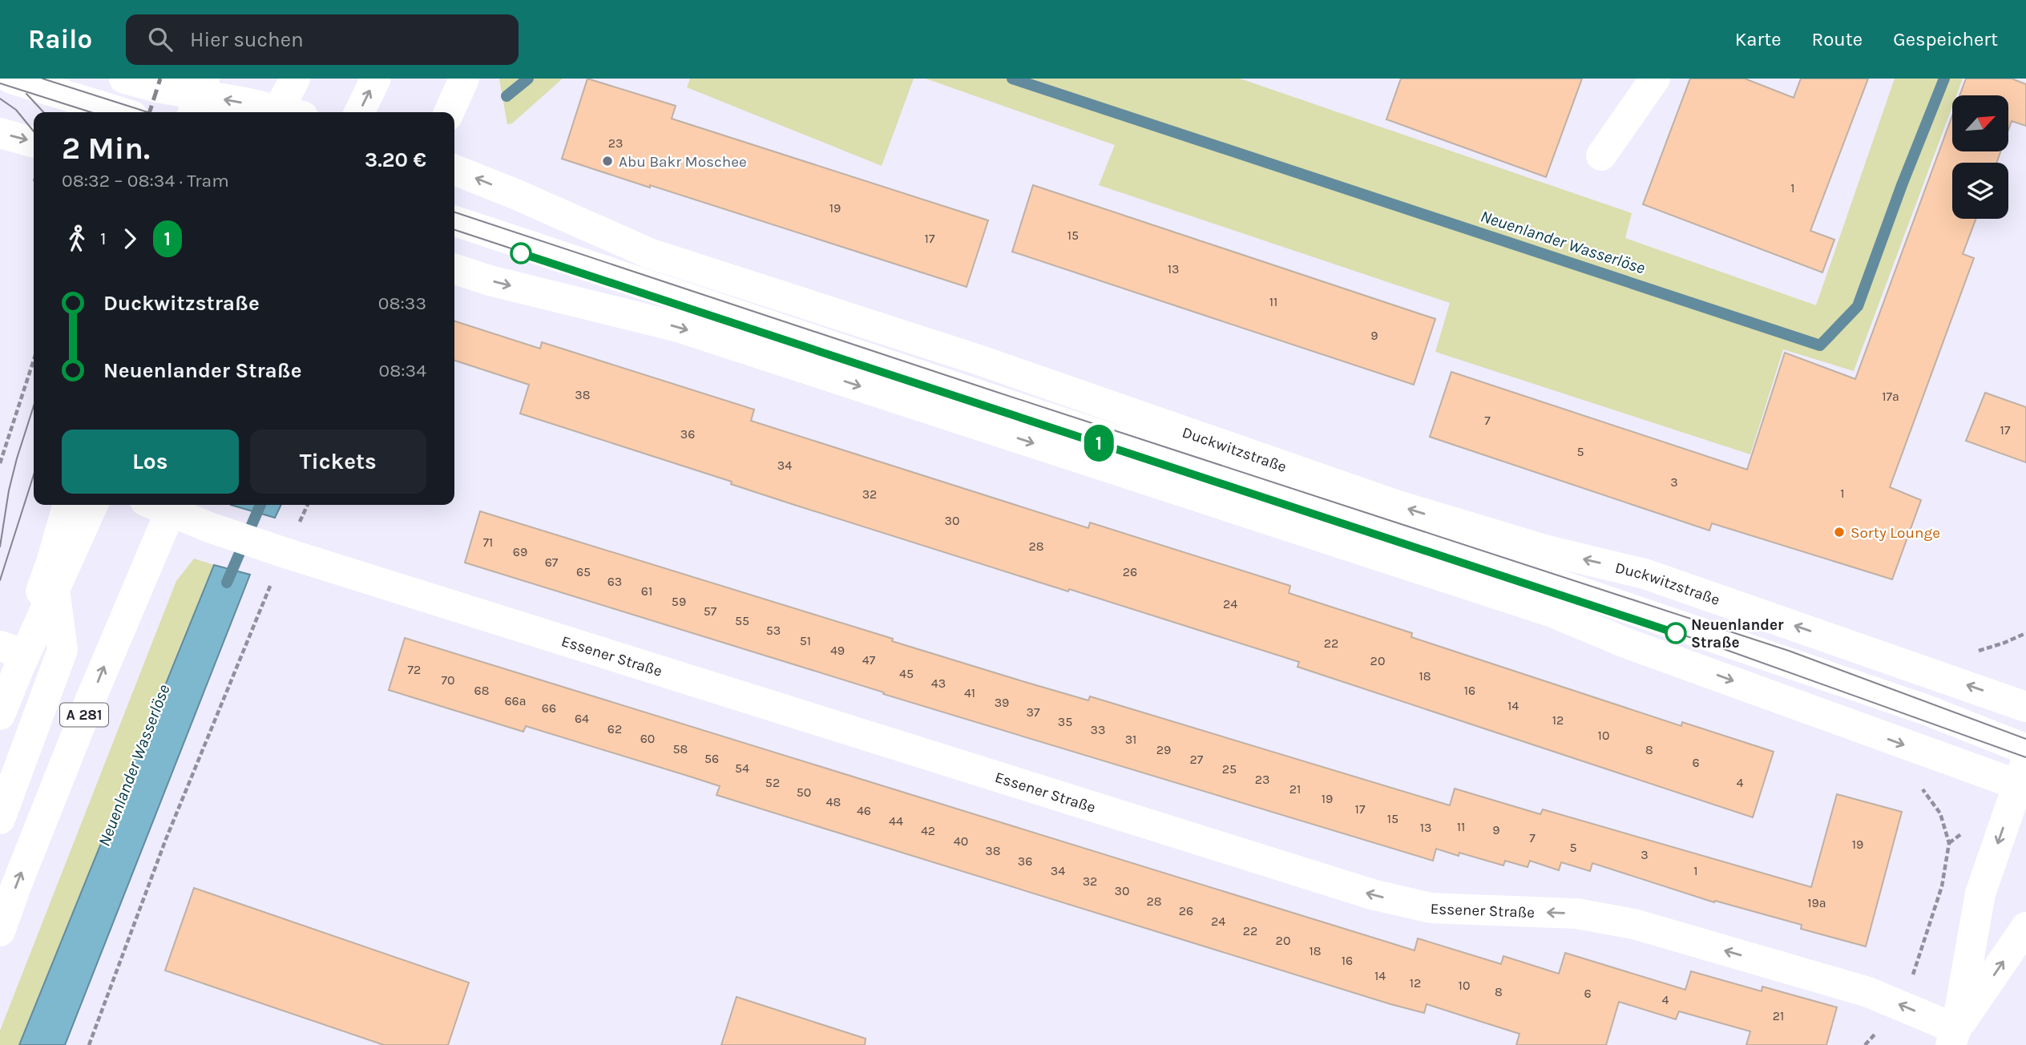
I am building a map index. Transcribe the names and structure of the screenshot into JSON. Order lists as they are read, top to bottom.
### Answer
{
  "streets": {
    "main road": ["Duckwitzstraße", "Essener Straße", "A 281"]
  },
  "one_way": ["Essener Straße"],
  "water": ["Neuenlander Wasserlöse"],
  "places": ["Abu Bakr Moschee", "Sorty Lounge", "Neuenlander Straße"],
  "lines": ["tram line 1"],
  "house_numbers": [
    "23",
    "1",
    "19",
    "15",
    "17",
    "13",
    "11",
    "9",
    "38",
    "17a",
    "7",
    "17",
    "36",
    "5",
    "34",
    "3",
    "1",
    "32",
    "30",
    "71",
    "28",
    "69",
    "67",
    "65",
    "26",
    "63",
    "61",
    "59",
    "24",
    "57",
    "55",
    "53",
    "51",
    "22",
    "49",
    "47",
    "20",
    "72",
    "45",
    "18",
    "70",
    "43",
    "68",
    "16",
    "41",
    "66a",
    "39",
    "14",
    "66",
    "37",
    "64",
    "12",
    "35",
    "62",
    "33",
    "10",
    "60",
    "31",
    "58",
    "29",
    "8",
    "56",
    "27",
    "6",
    "54",
    "25",
    "23",
    "52",
    "4",
    "21",
    "50",
    "19",
    "48",
    "17",
    "46",
    "15",
    "44",
    "11",
    "13",
    "9",
    "42",
    "7",
    "40",
    "19",
    "5",
    "38",
    "3",
    "36",
    "34",
    "1",
    "32",
    "30",
    "28",
    "19a",
    "26",
    "24",
    "22",
    "20",
    "18",
    "16",
    "14",
    "12",
    "10",
    "8",
    "6",
    "4",
    "21"
  ],
  "north": "top right",
  "page": {
    "header": "Railo",
    "search": "Hier suchen",
    "nav": ["Karte", "Route", "Gespeichert"],
    "on_map": "1",
    "heading": ["2 Min.", "08:32 – 08:34 · Tram", "3.20 €"],
    "legs": ["1", "1"],
    "list": [
      {
        "name": "Duckwitzstraße",
        "value": "08:33"
      },
      {
        "name": "Neuenlander Straße",
        "value": "08:34"
      }
    ],
    "buttons": ["Los", "Tickets"]
  }
}
